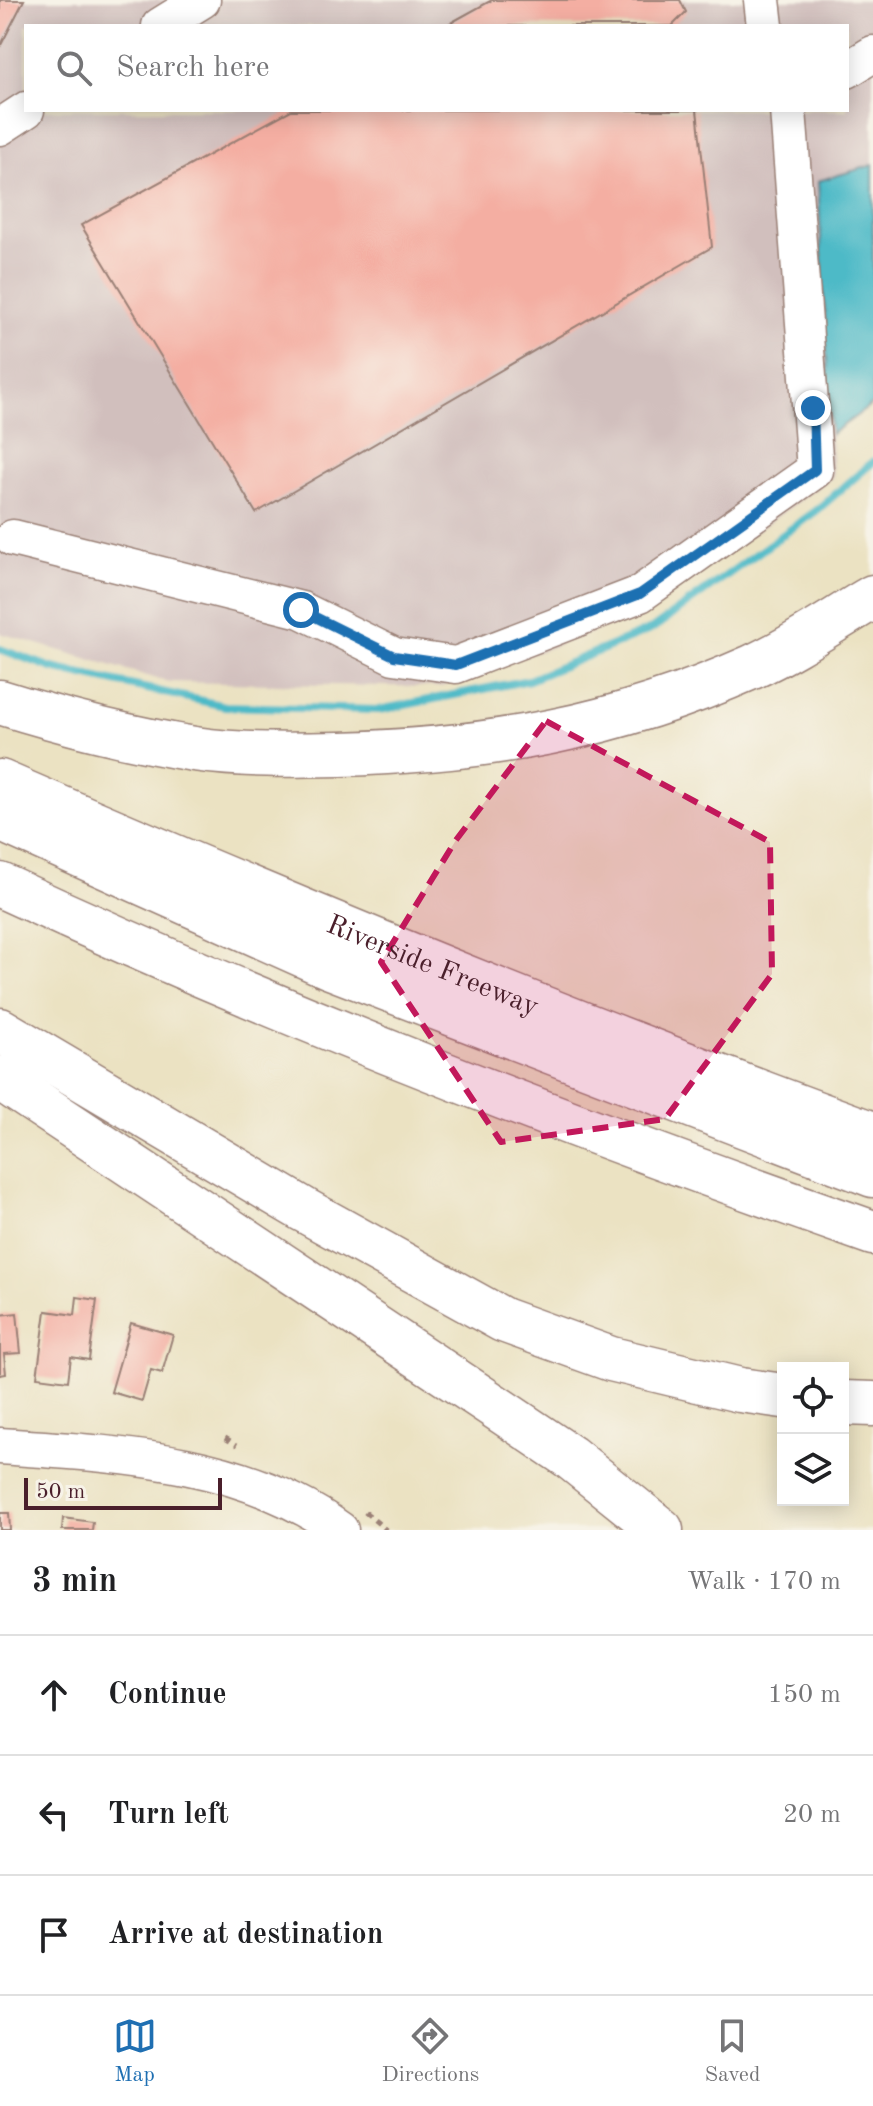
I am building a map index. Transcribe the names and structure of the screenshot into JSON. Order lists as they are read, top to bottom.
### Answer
{
  "streets": {
    "highway": ["Riverside Freeway"]
  },
  "scale_bar": "50 m",
  "page": {
    "search": "Search here",
    "scale": "50 m",
    "heading": ["3 min", "Walk · 170 m"],
    "list": [
      ["Continue", "150 m"],
      ["Turn left", "20 m"],
      "Arrive at destination"
    ],
    "nav": ["Map", "Directions", "Saved"]
  }
}
